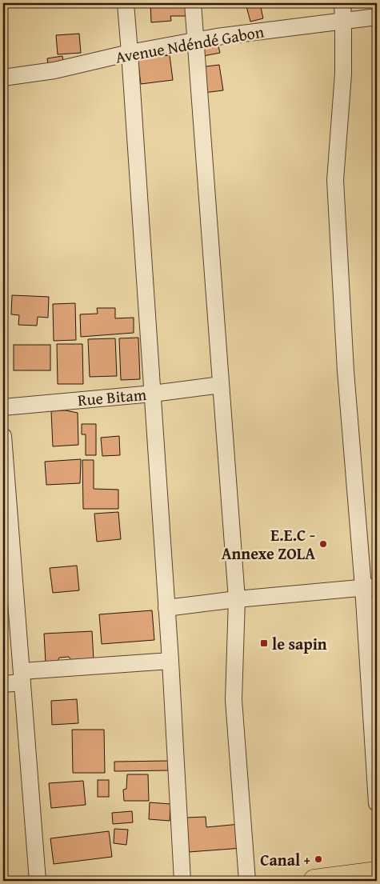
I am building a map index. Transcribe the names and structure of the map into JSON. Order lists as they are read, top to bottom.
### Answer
{
  "streets": {
    "street": ["Avenue Ndéndé Gabon", "Rue Bitam"]
  },
  "places": {
    "other": ["E.E.C - Annexe ZOLA", "Canal +"],
    "transit": ["le sapin"]
  }
}
